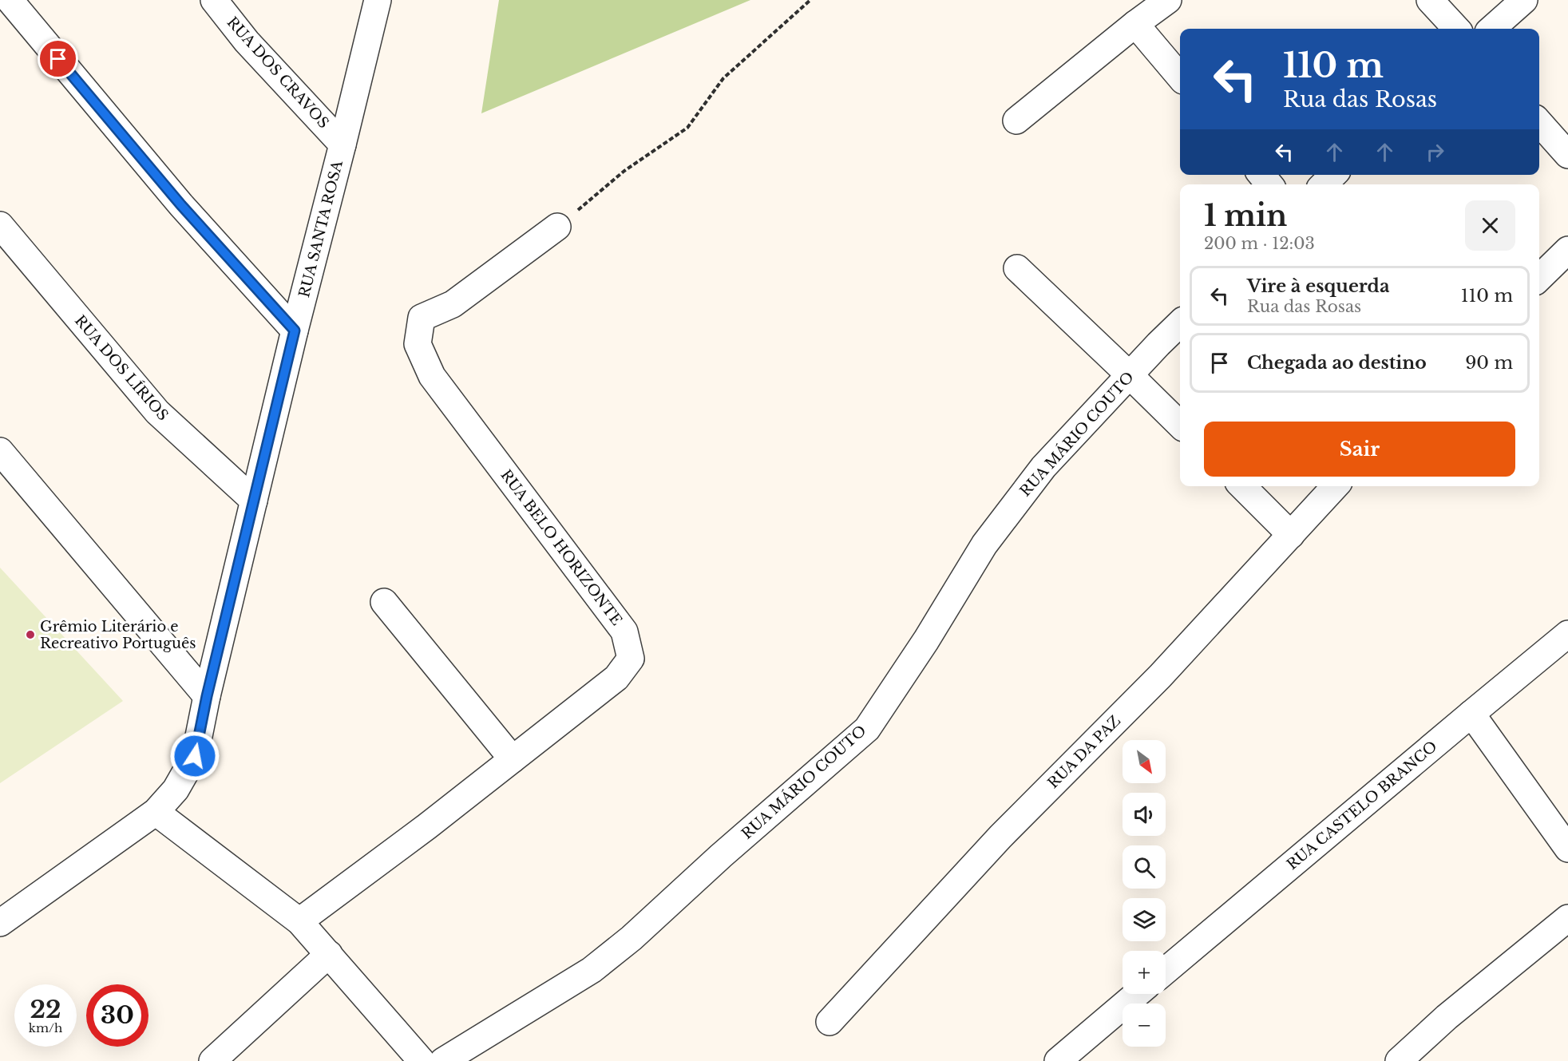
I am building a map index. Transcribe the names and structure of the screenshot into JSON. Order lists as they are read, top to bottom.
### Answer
{
  "streets": {
    "street": [
      "RUA DOS CRAVOS",
      "RUA SANTA ROSA",
      "RUA DOS LÍRIOS",
      "RUA MÁRIO COUTO",
      "RUA BELO HORIZONTE",
      "RUA DA PAZ",
      "RUA CASTELO BRANCO"
    ]
  },
  "crossings": [
    ["RUA DOS CRAVOS", "RUA SANTA ROSA"],
    ["RUA SANTA ROSA", "RUA DOS LÍRIOS"]
  ],
  "places": ["Grêmio Literário e Recreativo Português"],
  "north": "bottom right",
  "page": {
    "turn": ["110 m", "Rua das Rosas"],
    "heading": ["1 min", "200 m · 12:03"],
    "list": [
      {
        "name": "Vire à esquerda",
        "note": "Rua das Rosas",
        "value": "110 m"
      },
      {
        "name": "Chegada ao destino",
        "value": "90 m"
      }
    ],
    "buttons": "Sair",
    "map_buttons": ["+", "−"],
    "speed": "22 km/h",
    "limit": "30"
  }
}
